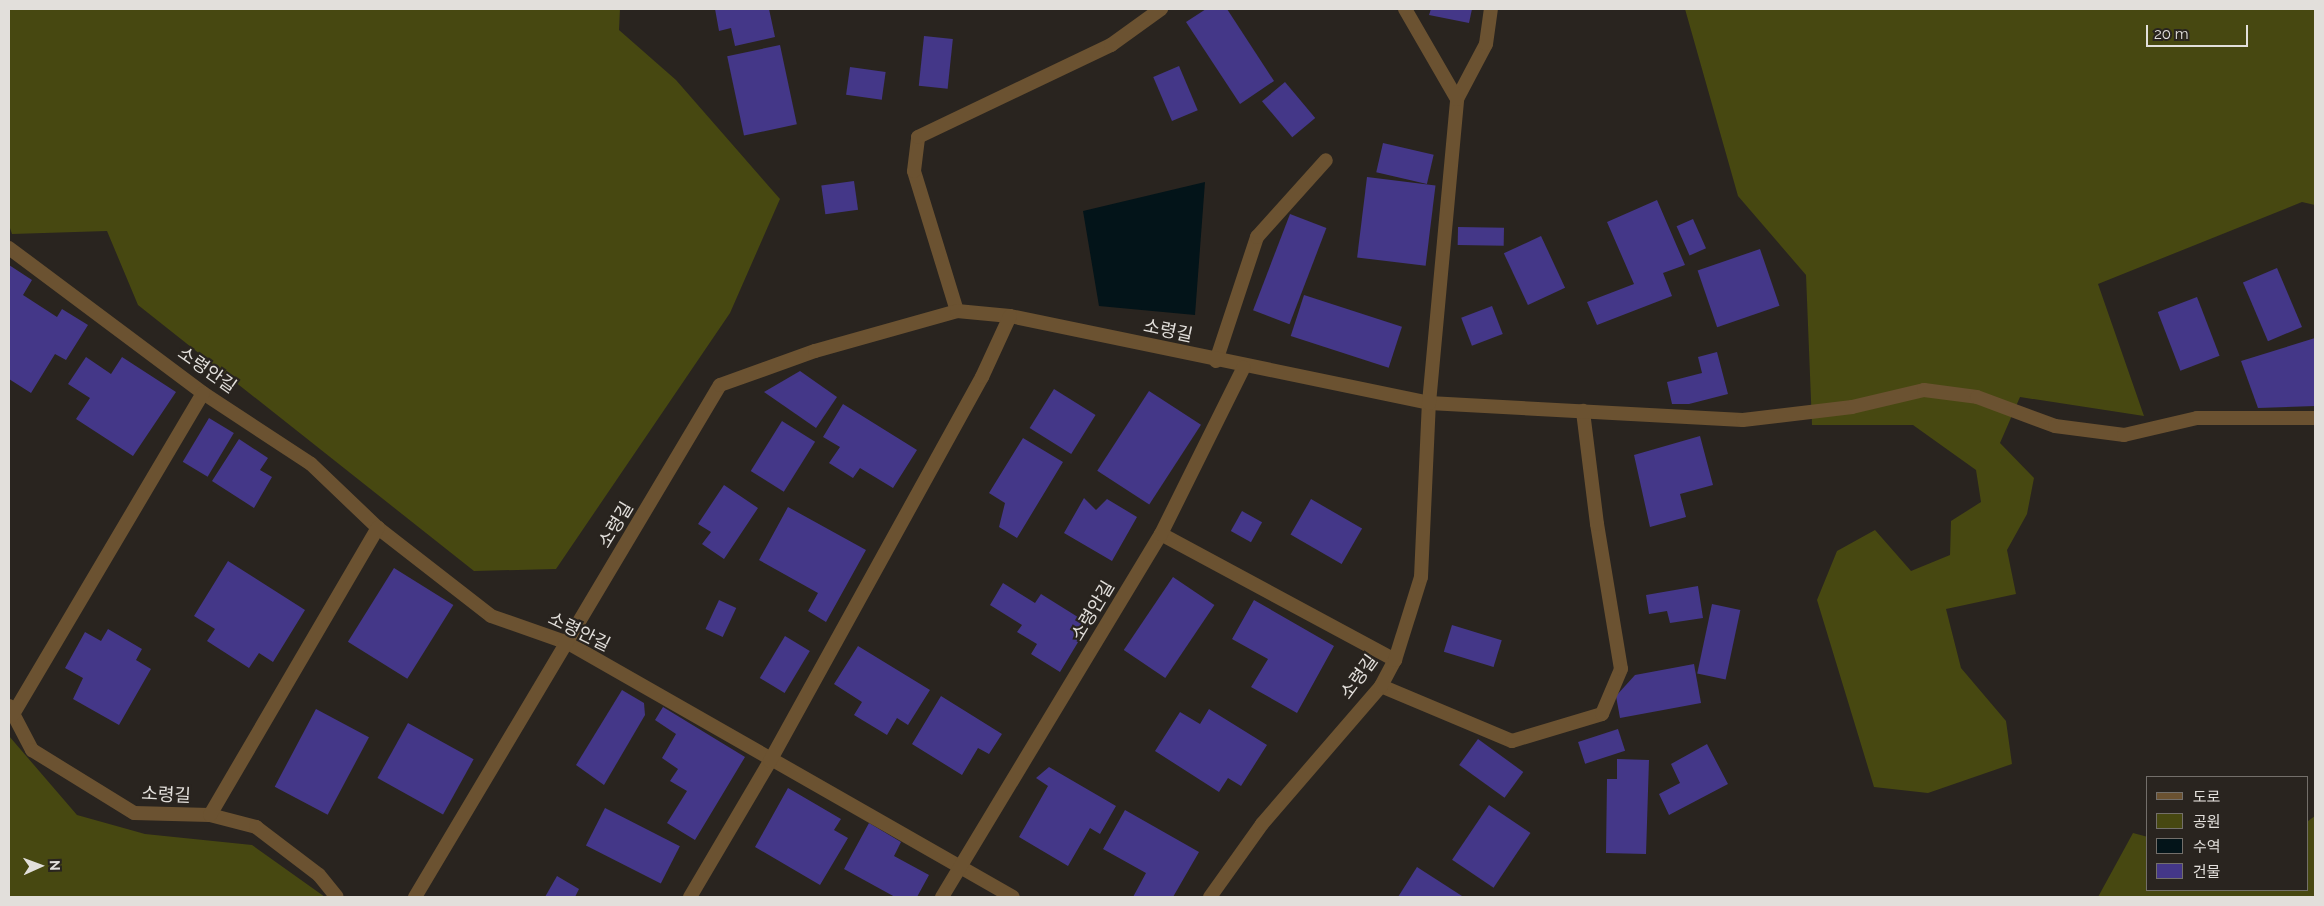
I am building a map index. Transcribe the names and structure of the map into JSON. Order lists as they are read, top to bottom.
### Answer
{
  "streets": {
    "street": ["소령길", "소령안길"]
  },
  "crossings": [
    ["소령길", "소령안길"]
  ],
  "legend": [
    "도로",
    "공원",
    "수역",
    "건물"
  ],
  "scale_bar": "20 m",
  "north": "right"
}
